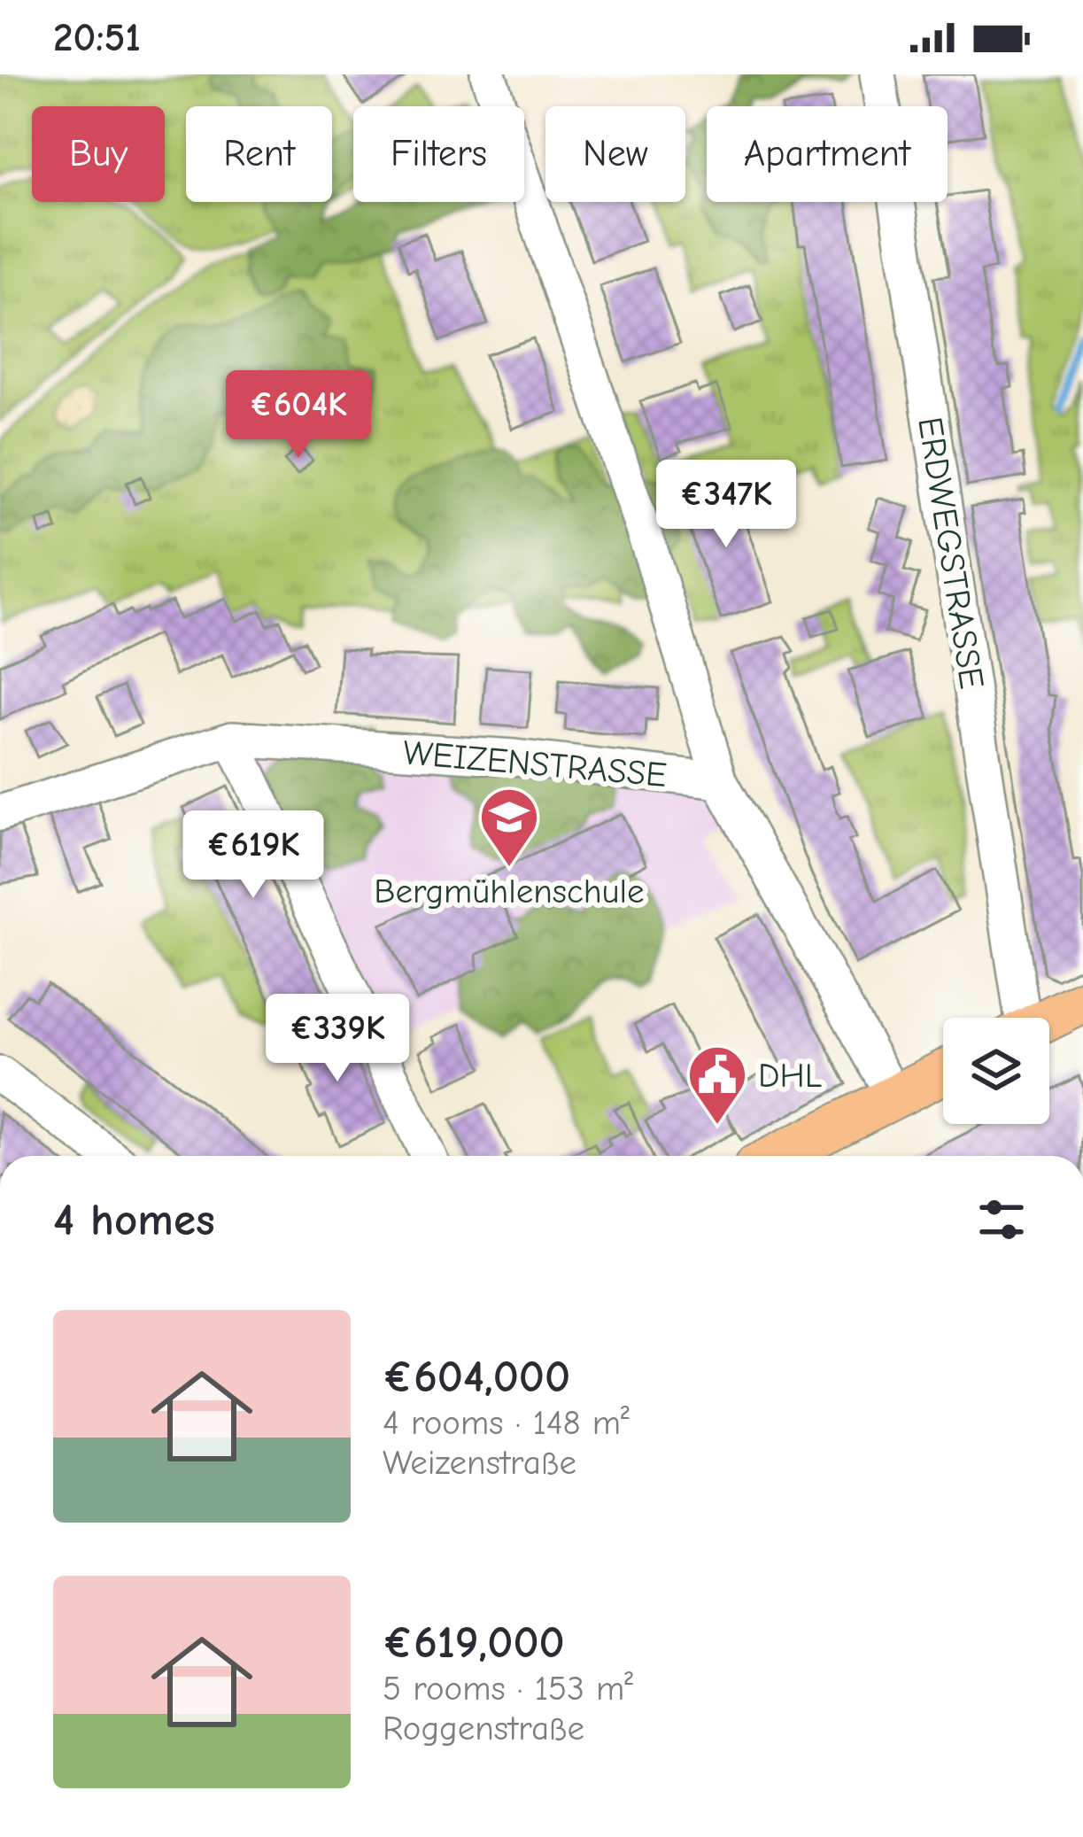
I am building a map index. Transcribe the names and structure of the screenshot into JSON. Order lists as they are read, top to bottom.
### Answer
{
  "streets": {
    "street": ["ERDWEGSTRASSE", "WEIZENSTRASSE"]
  },
  "places": {
    "school or university": ["Bergmühlenschule"],
    "public building": ["DHL"]
  },
  "page": {
    "status": "20:51",
    "chip": [
      "Buy",
      "Rent",
      "Filters",
      "New",
      "Apartment"
    ],
    "price": [
      "€604K",
      "€347K",
      "€619K",
      "€339K"
    ],
    "heading": "4 homes",
    "list": [
      {
        "name": "€604,000",
        "note": "4 rooms · 148 m² · Weizenstraße"
      },
      {
        "name": "€619,000",
        "note": "5 rooms · 153 m² · Roggenstraße"
      }
    ]
  }
}
